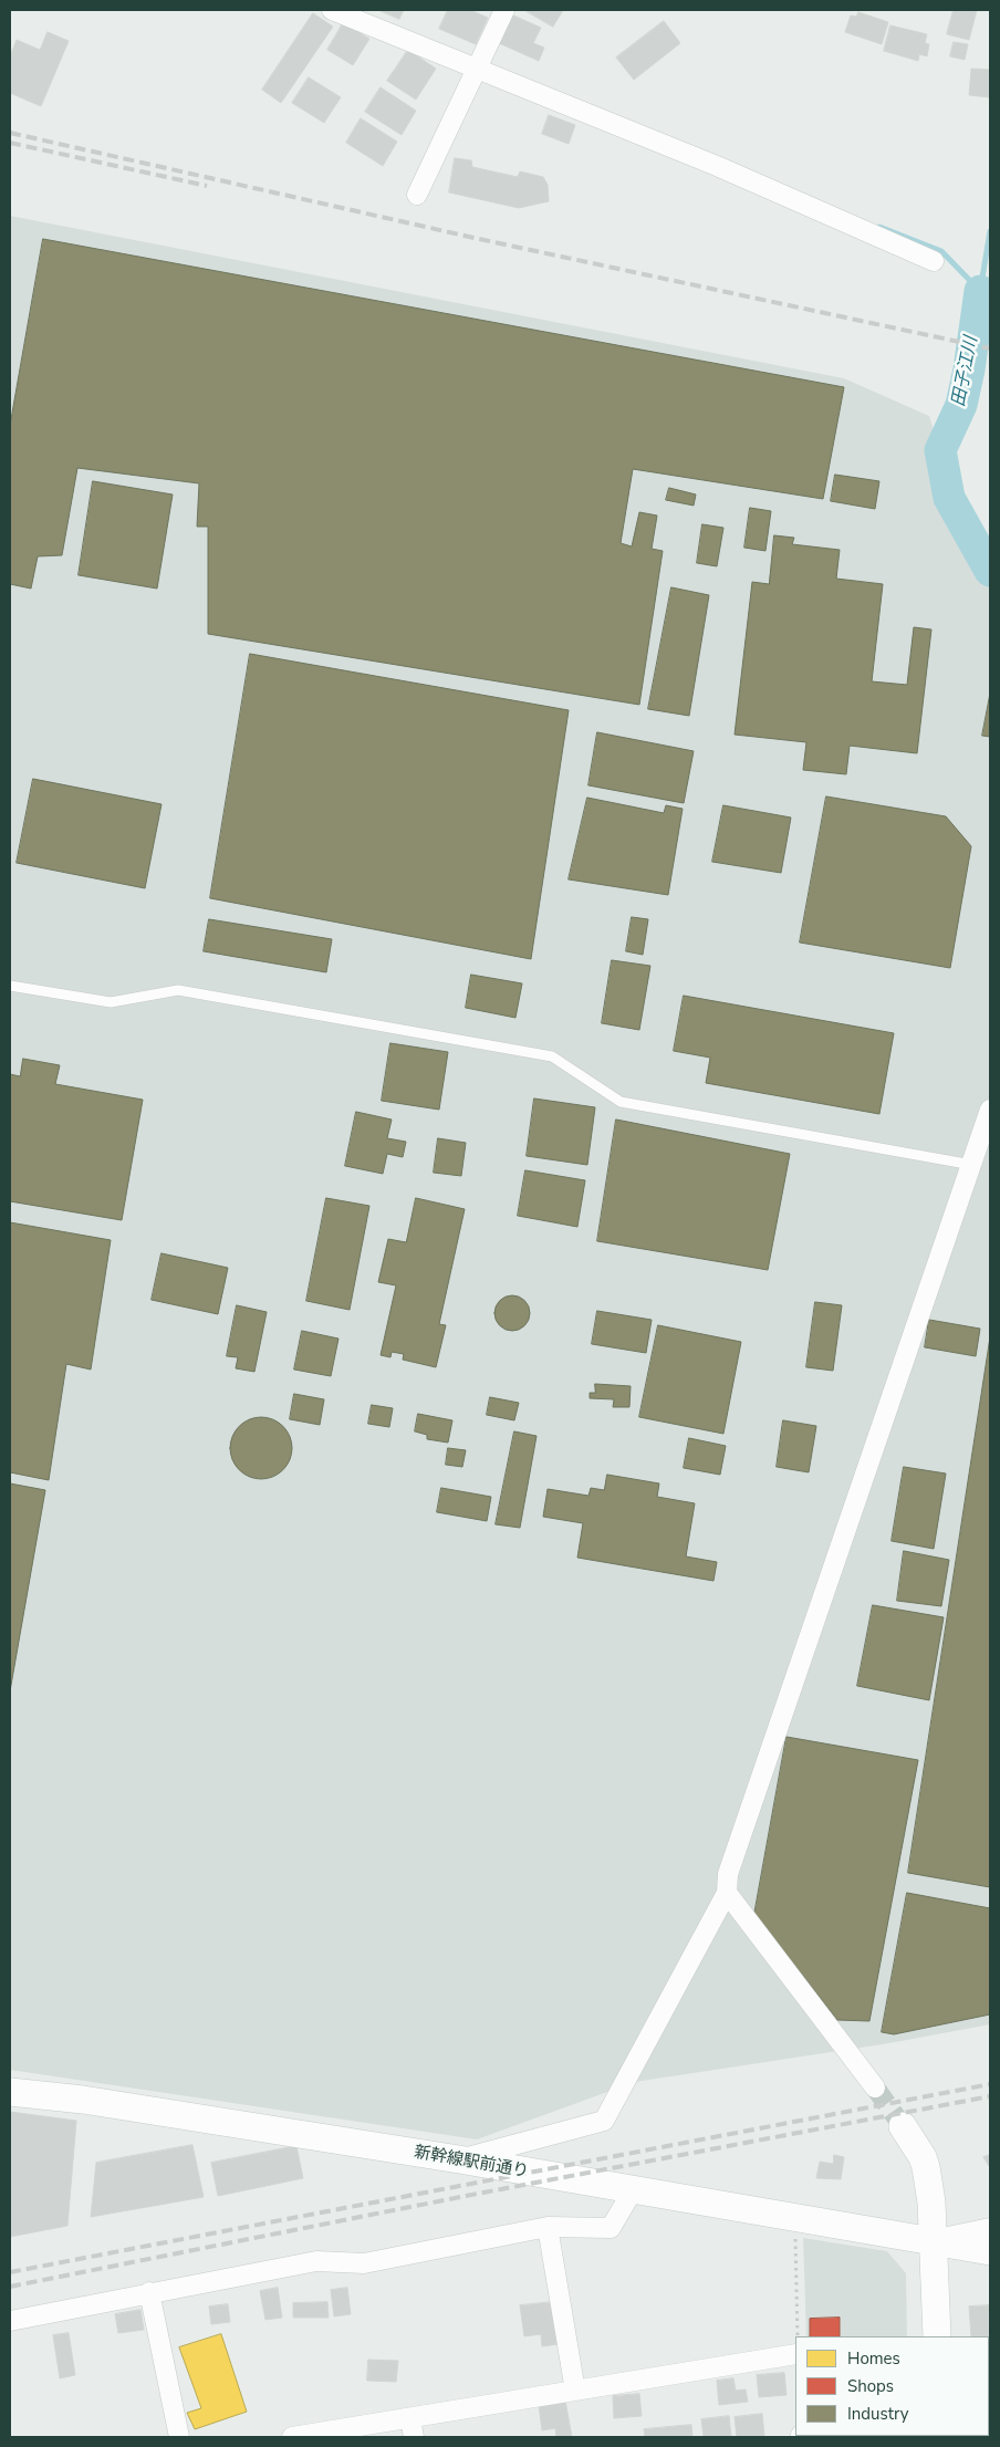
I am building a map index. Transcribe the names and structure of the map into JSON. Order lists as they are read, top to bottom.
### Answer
{
  "streets": {
    "street": ["新幹線駅前通り"]
  },
  "water": ["田子江川"],
  "legend": ["Homes", "Shops", "Industry"]
}
